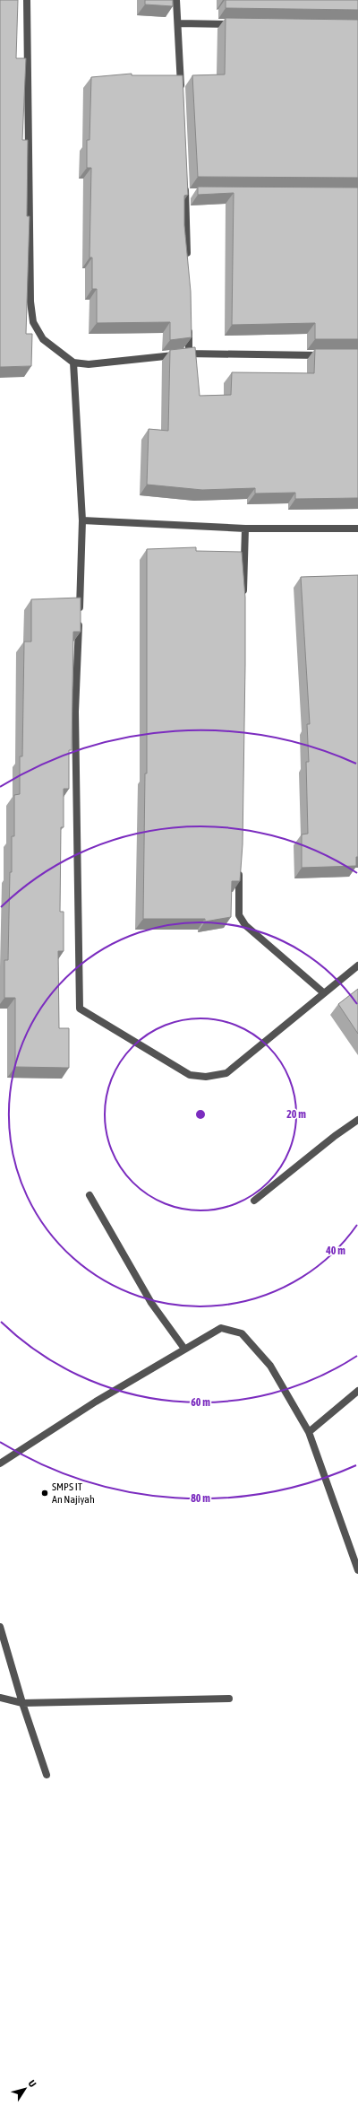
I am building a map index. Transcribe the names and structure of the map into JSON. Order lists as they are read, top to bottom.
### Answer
{
  "places": ["SMPS IT An Najiyah"],
  "north": "top right",
  "rings": [
    "20 m",
    "40 m",
    "60 m",
    "80 m"
  ]
}
